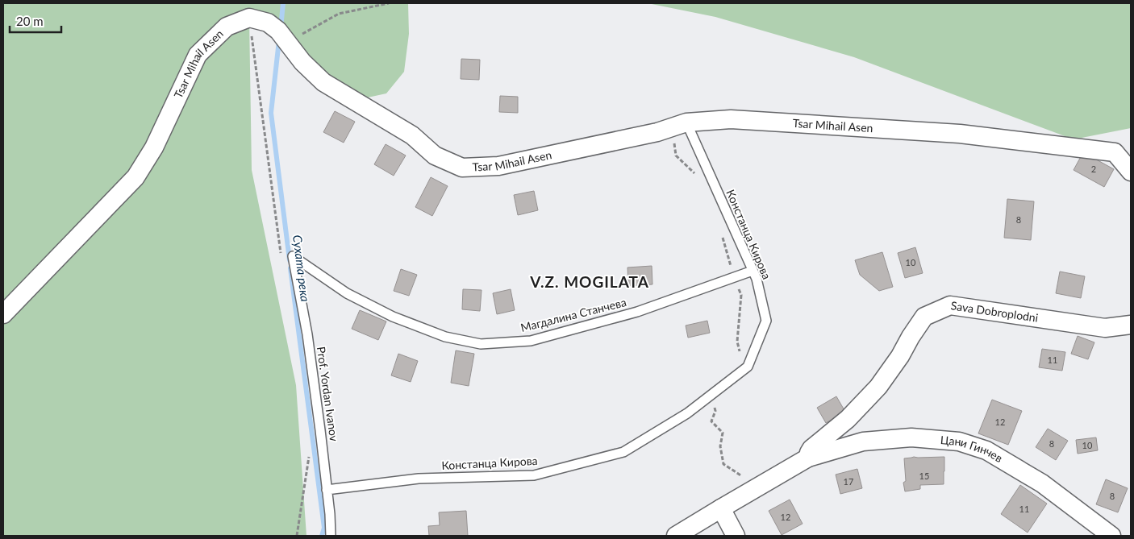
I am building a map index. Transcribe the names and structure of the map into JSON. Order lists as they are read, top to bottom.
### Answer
{
  "streets": {
    "street": ["Tsar Mihail Asen", "Sava Dobroplodni", "Цани Гинчев"],
    "lane": ["Констанца Кирова", "Магдалина Станчева", "Prof. Yordan Ivanov"]
  },
  "crossings": [
    ["Tsar Mihail Asen", "Констанца Кирова"],
    ["Констанца Кирова", "Магдалина Станчева"],
    ["Констанца Кирова", "Prof. Yordan Ivanov"],
    ["Sava Dobroplodni", "Цани Гинчев"],
    ["Магдалина Станчева", "Prof. Yordan Ivanov"]
  ],
  "districts": ["V.Z. MOGILATA"],
  "water": ["Сухата река"],
  "house_numbers": [
    "2",
    "8",
    "10",
    "11",
    "12",
    "8",
    "10",
    "15",
    "17",
    "8",
    "11",
    "12"
  ],
  "scale_bar": "20 m"
}
